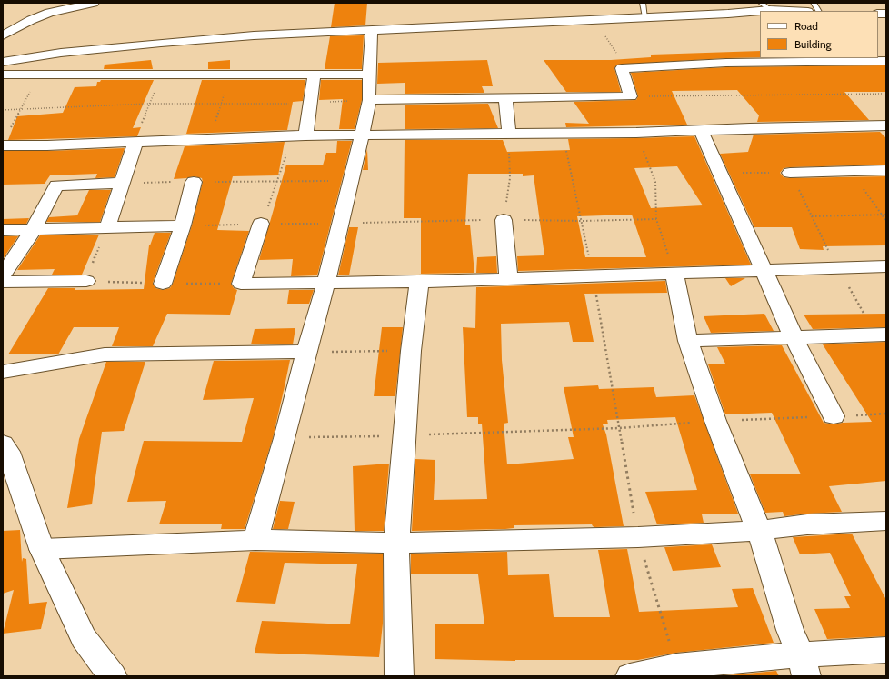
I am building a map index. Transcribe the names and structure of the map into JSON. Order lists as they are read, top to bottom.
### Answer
{
  "legend": ["Road", "Building"]
}
